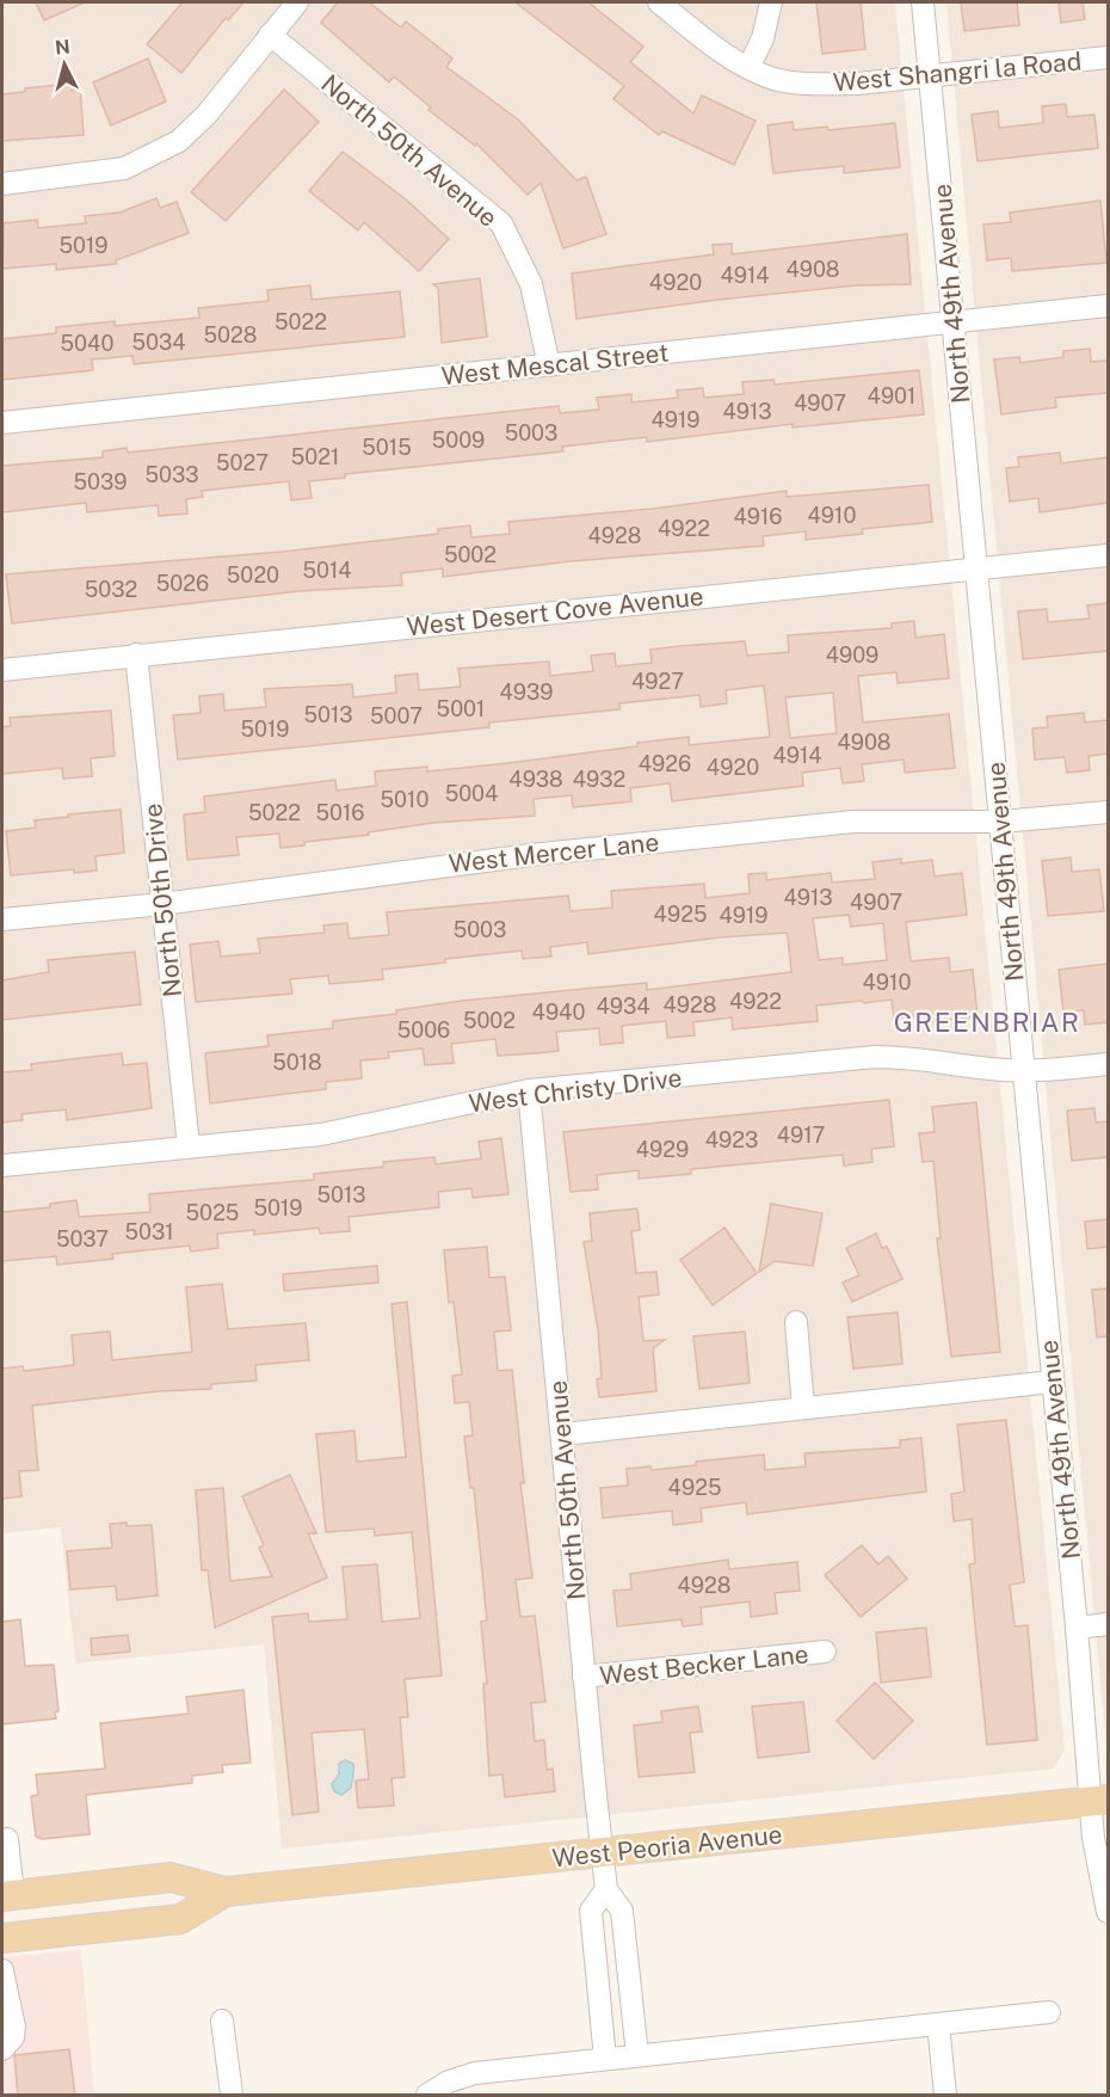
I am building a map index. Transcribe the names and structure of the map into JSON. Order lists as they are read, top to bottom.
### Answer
{
  "streets": {
    "main road": ["West Peoria Avenue"],
    "street": [
      "West Shangri la Road",
      "North 50th Avenue",
      "North 49th Avenue",
      "West Mescal Street",
      "West Desert Cove Avenue",
      "West Mercer Lane",
      "North 50th Drive",
      "West Christy Drive",
      "West Becker Lane"
    ]
  },
  "crossings": [
    ["West Shangri la Road", "North 49th Avenue"],
    ["North 50th Avenue", "West Mescal Street"],
    ["North 50th Avenue", "West Christy Drive"],
    ["North 50th Avenue", "West Becker Lane"],
    ["North 50th Avenue", "West Peoria Avenue"],
    ["North 49th Avenue", "West Mescal Street"],
    ["North 49th Avenue", "West Desert Cove Avenue"],
    ["North 49th Avenue", "West Mercer Lane"],
    ["North 49th Avenue", "West Christy Drive"],
    ["North 49th Avenue", "West Peoria Avenue"],
    ["West Desert Cove Avenue", "North 50th Drive"],
    ["West Mercer Lane", "North 50th Drive"],
    ["North 50th Drive", "West Christy Drive"]
  ],
  "districts": ["GREENBRIAR"],
  "house_numbers": [
    "5019",
    "4908",
    "4914",
    "4920",
    "5022",
    "5028",
    "5034",
    "5040",
    "4901",
    "4907",
    "4913",
    "4919",
    "5003",
    "5009",
    "5015",
    "5021",
    "5027",
    "5033",
    "5039",
    "4910",
    "4916",
    "4922",
    "4928",
    "5002",
    "5014",
    "5020",
    "5026",
    "5032",
    "4909",
    "4927",
    "4939",
    "5001",
    "5013",
    "5007",
    "5019",
    "4908",
    "4914",
    "4926",
    "4920",
    "4938",
    "4932",
    "5004",
    "5010",
    "5022",
    "5016",
    "4913",
    "4907",
    "4925",
    "4919",
    "5003",
    "4910",
    "4922",
    "4928",
    "4934",
    "4940",
    "5002",
    "5006",
    "5018",
    "4917",
    "4923",
    "4929",
    "5013",
    "5019",
    "5025",
    "5031",
    "5037",
    "4925",
    "4928"
  ],
  "north": "top"
}
